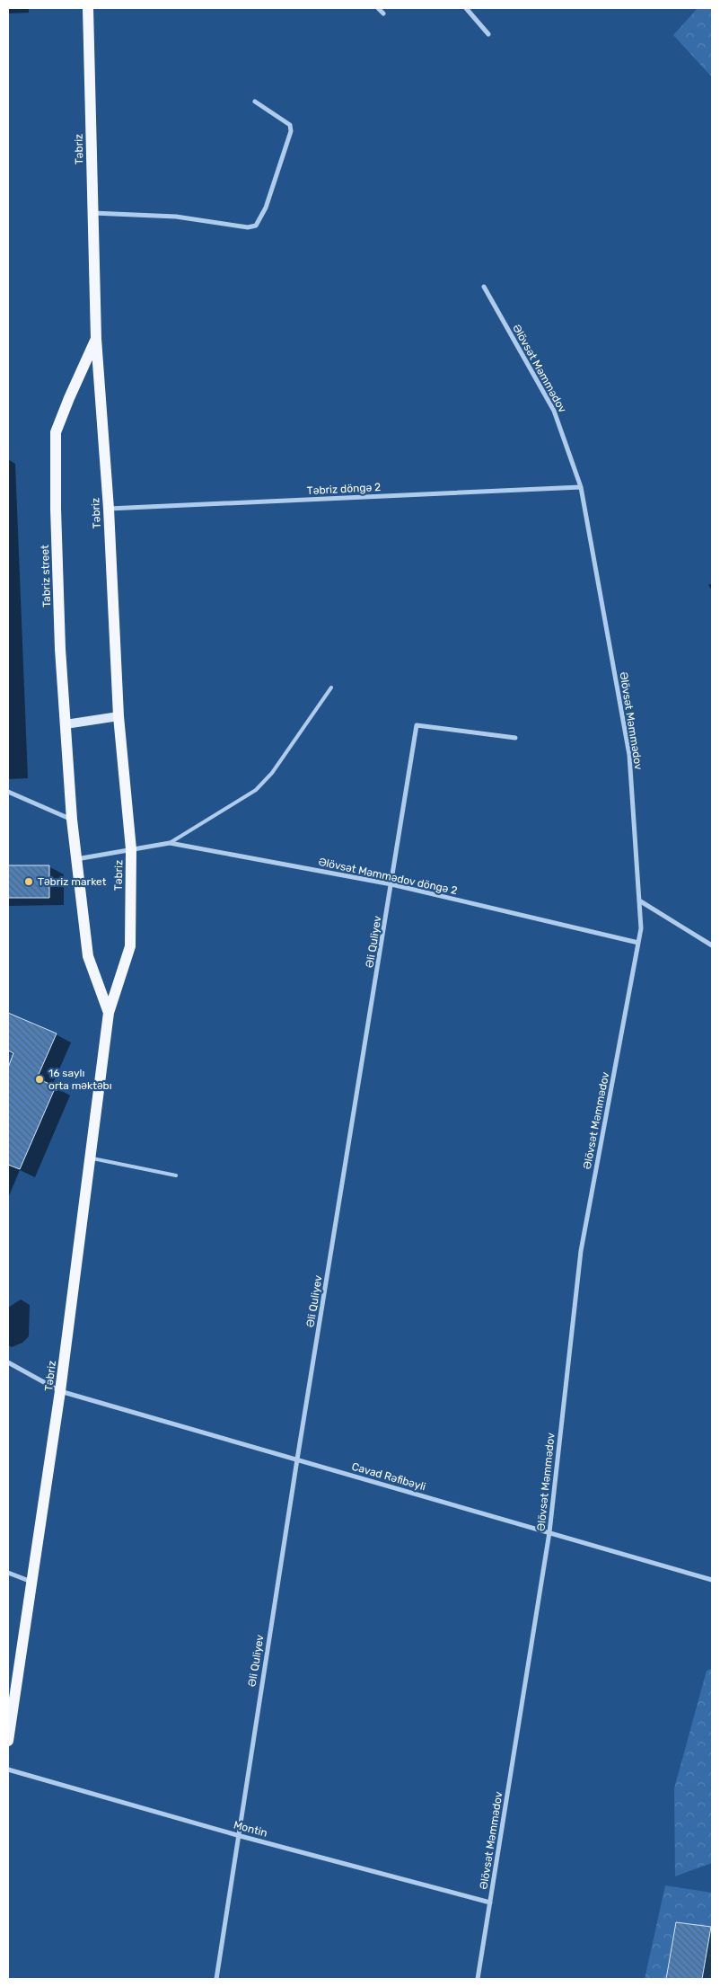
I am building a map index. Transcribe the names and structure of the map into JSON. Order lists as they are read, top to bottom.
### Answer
{
  "streets": {
    "main road": ["Təbriz", "Tabriz street"],
    "street": [
      "Əlövsət Məmmədov",
      "Təbriz döngə 2",
      "Əlövsət Məmmədov döngə 2",
      "Əli Quliyev",
      "Cavad Rəfibəyli",
      "Montin"
    ]
  },
  "crossings": [
    ["Təbriz", "Təbriz döngə 2"],
    ["Təbriz", "Tabriz street"],
    ["Təbriz", "Əlövsət Məmmədov döngə 2"],
    ["Təbriz", "Cavad Rəfibəyli"],
    ["Əlövsət Məmmədov", "Təbriz döngə 2"],
    ["Əlövsət Məmmədov", "Əlövsət Məmmədov döngə 2"],
    ["Əlövsət Məmmədov", "Cavad Rəfibəyli"],
    ["Əlövsət Məmmədov", "Montin"],
    ["Əlövsət Məmmədov döngə 2", "Əli Quliyev"],
    ["Əli Quliyev", "Cavad Rəfibəyli"],
    ["Əli Quliyev", "Montin"]
  ],
  "places": ["Təbriz market", "16 saylı orta məktəbı"]
}
